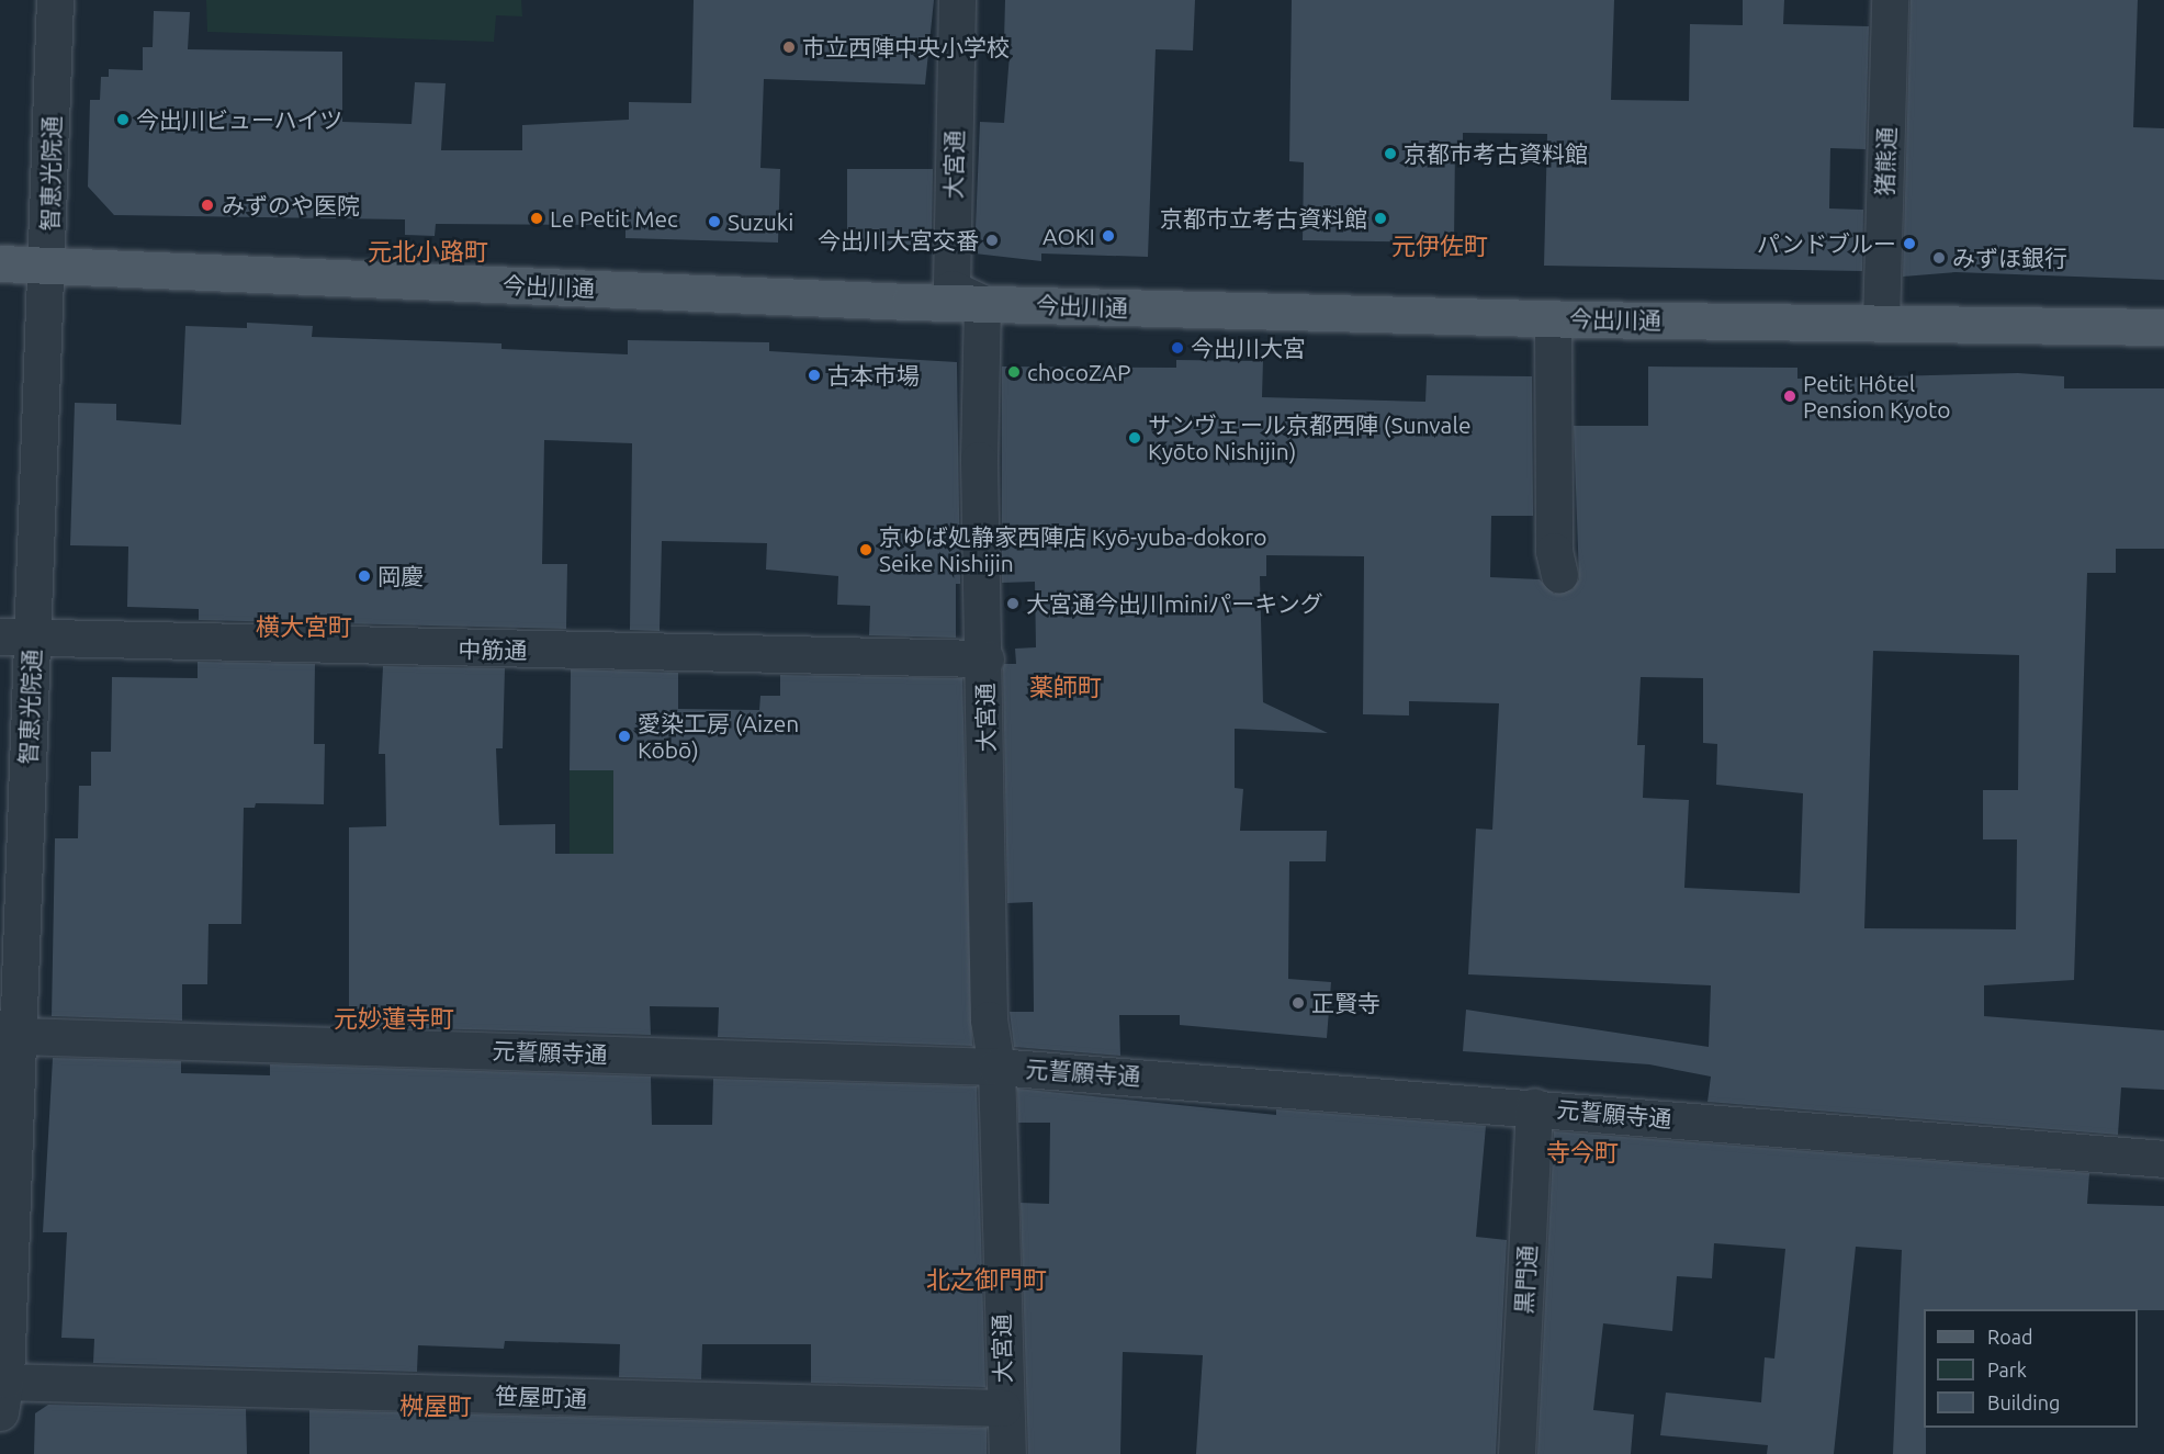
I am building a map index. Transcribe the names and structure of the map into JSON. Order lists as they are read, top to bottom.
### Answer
{
  "streets": {
    "main road": ["今出川通"],
    "street": [
      "猪熊通",
      "大宮通",
      "智恵光院通",
      "中筋通",
      "元誓願寺通",
      "黒門通",
      "笹屋町通"
    ]
  },
  "crossings": [
    ["猪熊通", "今出川通"],
    ["大宮通", "今出川通"],
    ["大宮通", "中筋通"],
    ["大宮通", "元誓願寺通"],
    ["大宮通", "笹屋町通"],
    ["智恵光院通", "今出川通"],
    ["智恵光院通", "中筋通"],
    ["智恵光院通", "元誓願寺通"],
    ["智恵光院通", "笹屋町通"],
    ["元誓願寺通", "黒門通"]
  ],
  "districts": [
    "元伊佐町",
    "元北小路町",
    "横大宮町",
    "薬師町",
    "元妙蓮寺町",
    "寺今町",
    "北之御門町",
    "桝屋町"
  ],
  "places": [
    "市立西陣中央小学校",
    "今出川ビューハイツ",
    "京都市考古資料館",
    "みずのや医院",
    "Le Petit Mec",
    "京都市立考古資料館",
    "Suzuki",
    "AOKI",
    "今出川大宮交番",
    "パンドブルー",
    "みずほ銀行",
    "今出川大宮",
    "chocoZAP",
    "古本市場",
    "Petit Hôtel Pension Kyoto",
    "サンヴェール京都西陣 (Sunvale Kyōto Nishijin)",
    "京ゆば処静家西陣店 Kyō-yuba-dokoro Seike Nishijin",
    "岡慶",
    "大宮通今出川miniパーキング",
    "愛染工房 (Aizen Kōbō)",
    "正賢寺"
  ],
  "legend": ["Road", "Park", "Building"]
}
